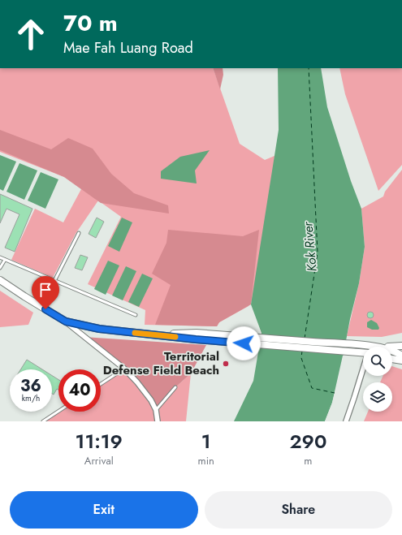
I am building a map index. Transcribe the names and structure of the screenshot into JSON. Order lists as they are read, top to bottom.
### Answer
{
  "water": ["Kok River"],
  "places": ["Territorial Defense Field Beach"],
  "page": {
    "turn": ["70 m", "Mae Fah Luang Road"],
    "speed": "36 km/h",
    "limit": "40",
    "eta": [
      "11:19",
      "Arrival",
      "1",
      "min",
      "290",
      "m"
    ],
    "buttons": ["Exit", "Share"]
  }
}
